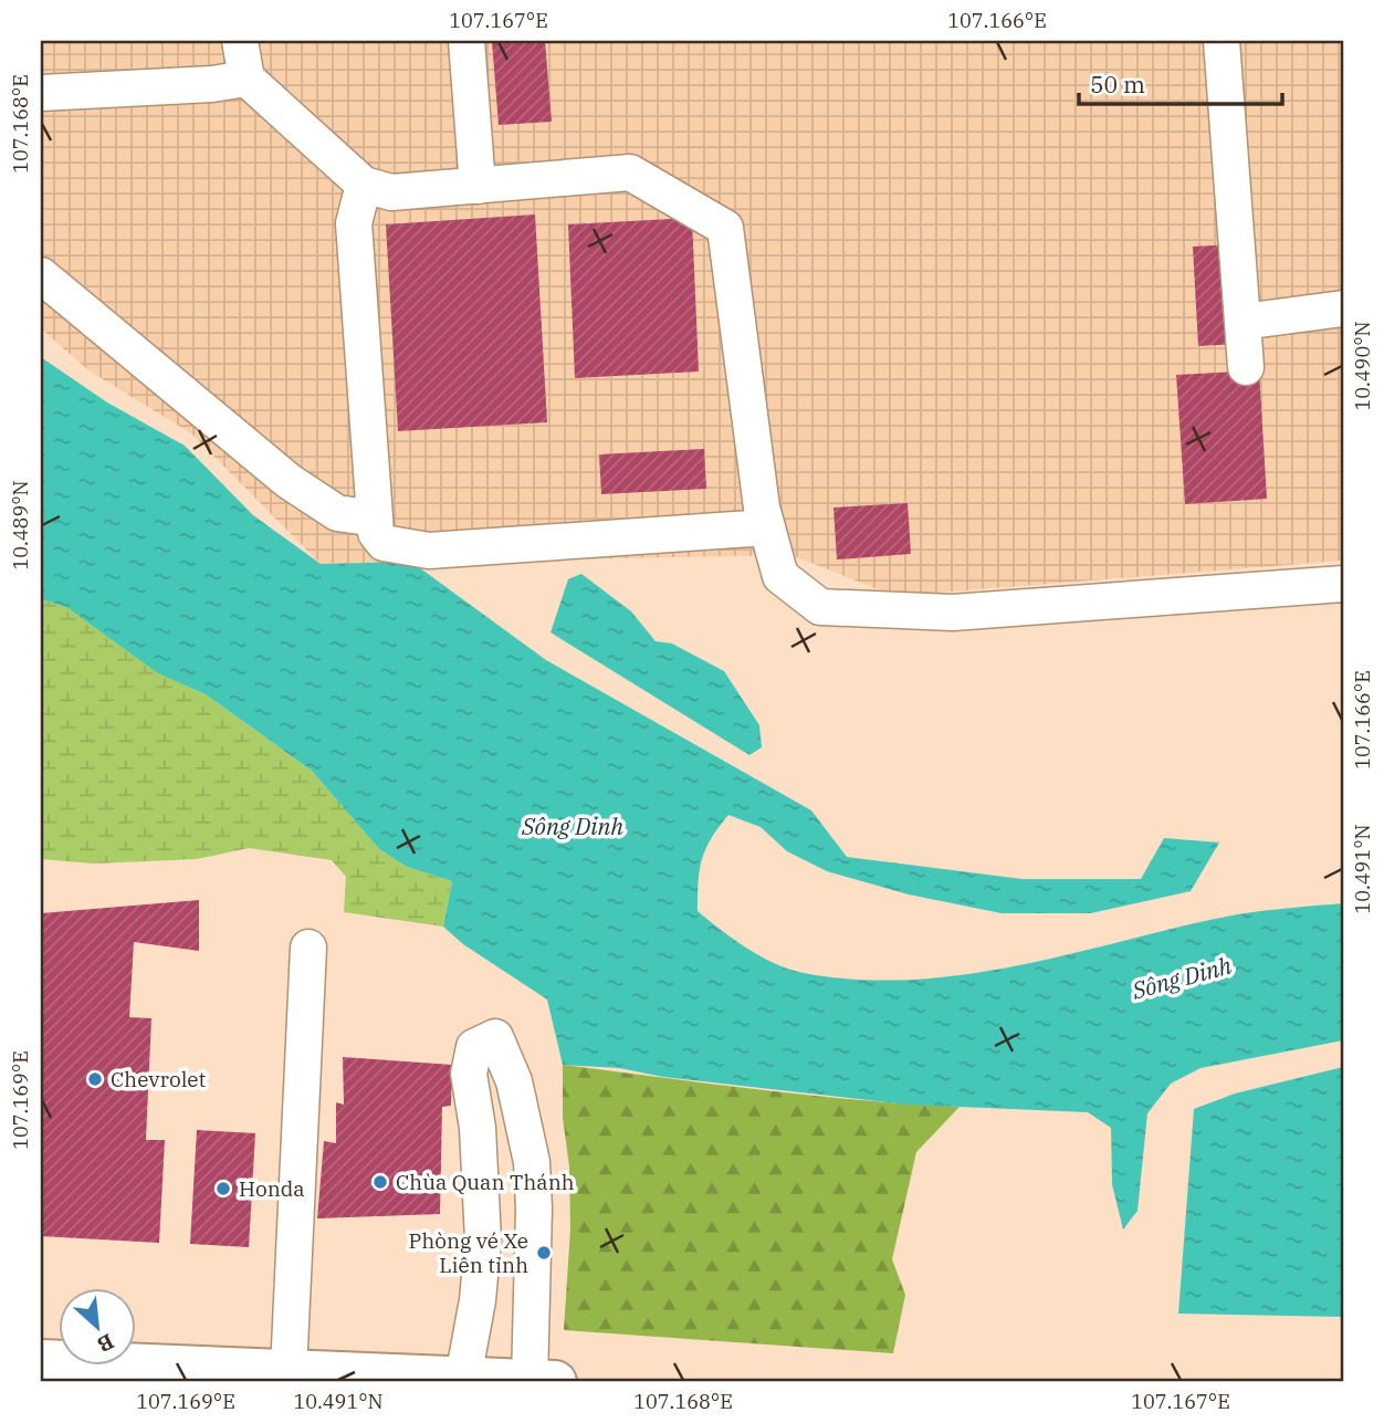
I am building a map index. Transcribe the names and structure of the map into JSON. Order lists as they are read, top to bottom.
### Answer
{
  "water": ["Sông Dinh"],
  "places": [
    "Chevrolet",
    "Chùa Quan Thánh",
    "Honda",
    "Phòng vé Xe Liên tỉnh"
  ],
  "scale_bar": "50 m",
  "north": "bottom right",
  "coordinates": [
    "107.167°E",
    "107.166°E",
    "107.168°E",
    "10.490°N",
    "10.489°N",
    "10.491°N",
    "107.169°E"
  ]
}
